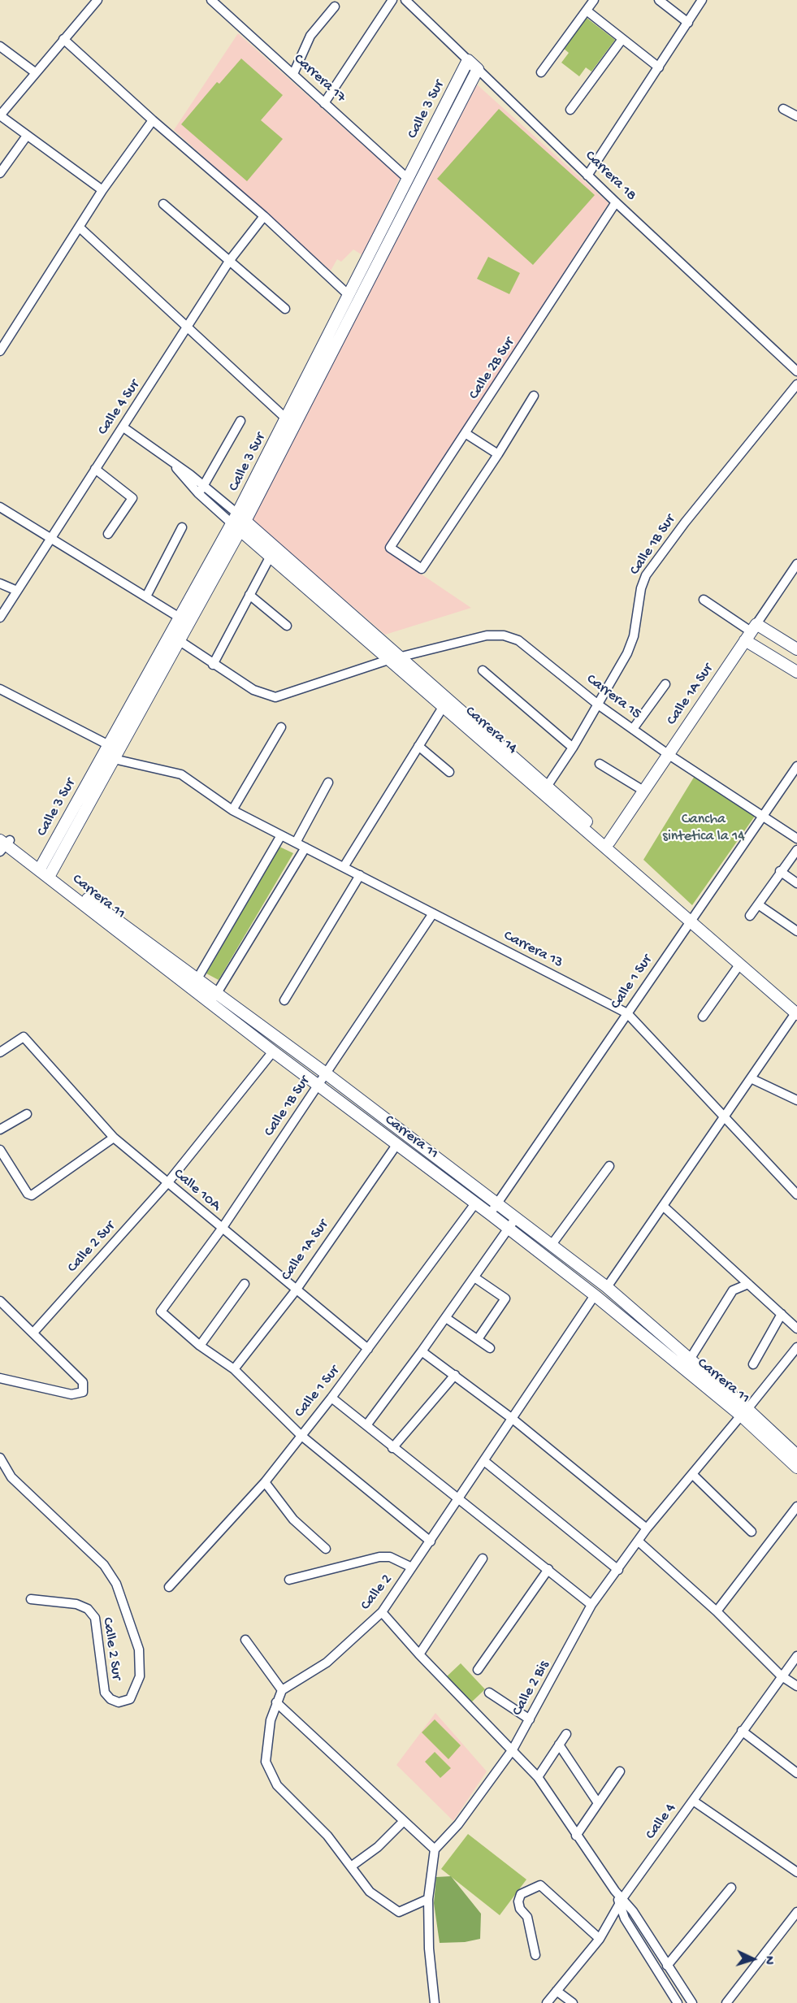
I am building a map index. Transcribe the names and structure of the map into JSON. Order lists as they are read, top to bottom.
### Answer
{
  "streets": {
    "street": [
      "Carrera 17",
      "Calle 3 Sur",
      "Carrera 18",
      "Calle 2B Sur",
      "Calle 4 Sur",
      "Calle 1B Sur",
      "Calle 1A Sur",
      "Carrera 15",
      "Carrera 14",
      "Carrera 11",
      "Carrera 13",
      "Calle 1 Sur",
      "Calle 10A",
      "Calle 2 Sur",
      "Calle 2",
      "Calle 2 Bis",
      "Calle 4"
    ]
  },
  "crossings": [
    ["Carrera 17", "Calle 3 Sur"],
    ["Calle 3 Sur", "Carrera 18"],
    ["Calle 3 Sur", "Carrera 15"],
    ["Calle 3 Sur", "Carrera 14"],
    ["Calle 3 Sur", "Carrera 11"],
    ["Calle 3 Sur", "Carrera 13"],
    ["Carrera 18", "Calle 2B Sur"],
    ["Calle 4 Sur", "Carrera 14"],
    ["Calle 1B Sur", "Carrera 15"],
    ["Calle 1B Sur", "Carrera 14"],
    ["Calle 1B Sur", "Carrera 11"],
    ["Calle 1B Sur", "Carrera 13"],
    ["Calle 1B Sur", "Calle 10A"],
    ["Calle 1A Sur", "Carrera 15"],
    ["Calle 1A Sur", "Carrera 14"],
    ["Calle 1A Sur", "Carrera 11"],
    ["Calle 1A Sur", "Calle 10A"],
    ["Carrera 15", "Carrera 14"],
    ["Carrera 15", "Calle 1 Sur"],
    ["Carrera 14", "Calle 1 Sur"],
    ["Carrera 11", "Calle 1 Sur"],
    ["Carrera 11", "Calle 2 Sur"],
    ["Carrera 11", "Calle 2"],
    ["Carrera 11", "Calle 2 Bis"],
    ["Carrera 13", "Calle 1 Sur"],
    ["Calle 1 Sur", "Calle 10A"],
    ["Calle 10A", "Calle 2 Sur"]
  ],
  "parks": ["Cancha sintetica la 14"],
  "north": "right"
}
